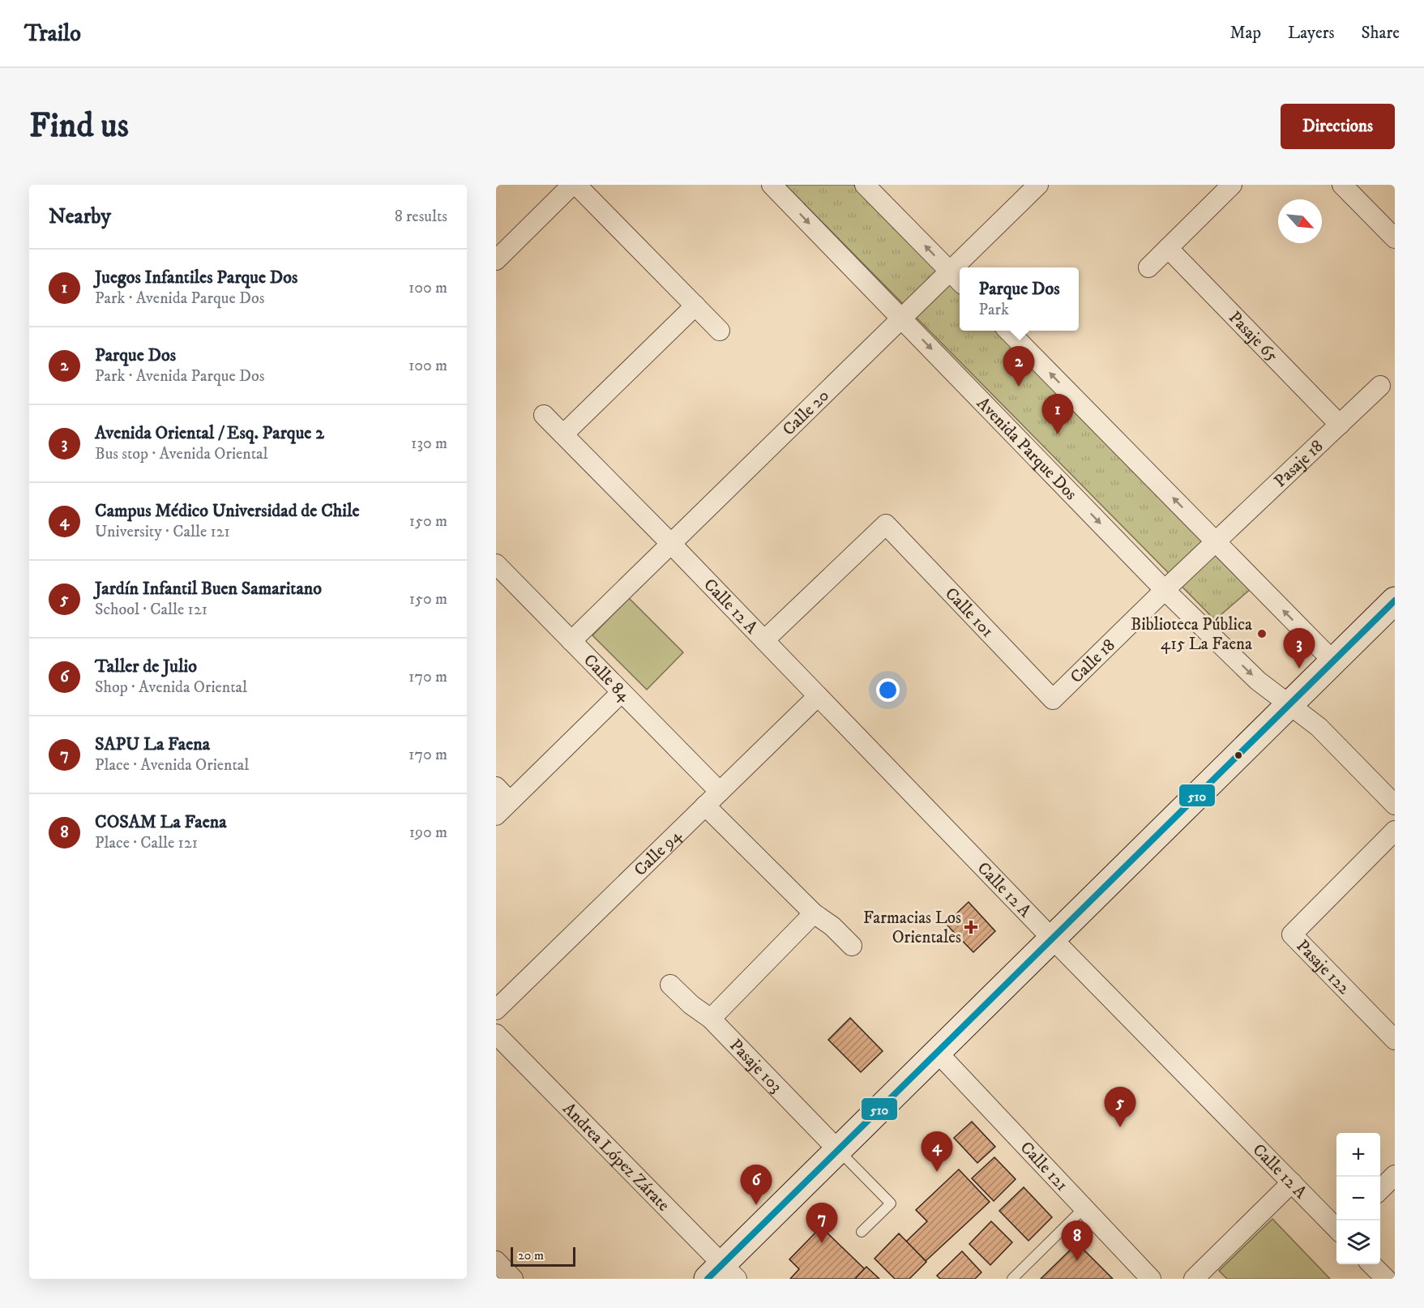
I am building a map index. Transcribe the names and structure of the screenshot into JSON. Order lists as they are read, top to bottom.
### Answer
{
  "streets": {
    "street": [
      "Pasaje 65",
      "Calle 20",
      "Avenida Parque Dos",
      "Pasaje 18",
      "Calle 12 A",
      "Calle 101",
      "Calle 18",
      "Calle 84",
      "Calle 94",
      "Pasaje 122",
      "Pasaje 103",
      "Andrea López Zárate",
      "Calle 121"
    ]
  },
  "crossings": [
    ["Pasaje 65", "Pasaje 18"],
    ["Calle 20", "Avenida Parque Dos"],
    ["Calle 20", "Calle 12 A"],
    ["Calle 20", "Calle 84"],
    ["Avenida Parque Dos", "Calle 18"],
    ["Pasaje 18", "Calle 18"],
    ["Calle 12 A", "Calle 101"],
    ["Calle 12 A", "Calle 94"],
    ["Calle 101", "Calle 18"],
    ["Calle 84", "Calle 94"]
  ],
  "places": {
    "other": ["Biblioteca Pública 415 La Faena"],
    "health": ["Farmacias Los Orientales"]
  },
  "lines": ["transit line 510"],
  "scale_bar": "20 m",
  "north": "bottom right",
  "page": {
    "header": "Trailo",
    "nav": ["Map", "Layers", "Share"],
    "buttons": "Directions",
    "title": "Find us",
    "heading": ["Nearby", "8 results"],
    "list": [
      {
        "mark": "1",
        "name": "Juegos Infantiles Parque Dos",
        "note": "Park · Avenida Parque Dos",
        "value": "100 m"
      },
      {
        "mark": "2",
        "name": "Parque Dos",
        "note": "Park · Avenida Parque Dos",
        "value": "100 m"
      },
      {
        "mark": "3",
        "name": "Avenida Oriental / Esq. Parque 2",
        "note": "Bus stop · Avenida Oriental",
        "value": "130 m"
      },
      {
        "mark": "4",
        "name": "Campus Médico Universidad de Chile",
        "note": "University · Calle 121",
        "value": "150 m"
      },
      {
        "mark": "5",
        "name": "Jardín Infantil Buen Samaritano",
        "note": "School · Calle 121",
        "value": "150 m"
      },
      {
        "mark": "6",
        "name": "Taller de Julio",
        "note": "Shop · Avenida Oriental",
        "value": "170 m"
      },
      {
        "mark": "7",
        "name": "SAPU La Faena",
        "note": "Place · Avenida Oriental",
        "value": "170 m"
      },
      {
        "mark": "8",
        "name": "COSAM La Faena",
        "note": "Place · Calle 121",
        "value": "190 m"
      }
    ],
    "popup": ["Parque Dos", "Park"],
    "pins": [
      "2",
      "1",
      "3",
      "5",
      "4",
      "6",
      "7",
      "8"
    ],
    "map_buttons": ["+", "−"],
    "scale": "20 m"
  }
}
